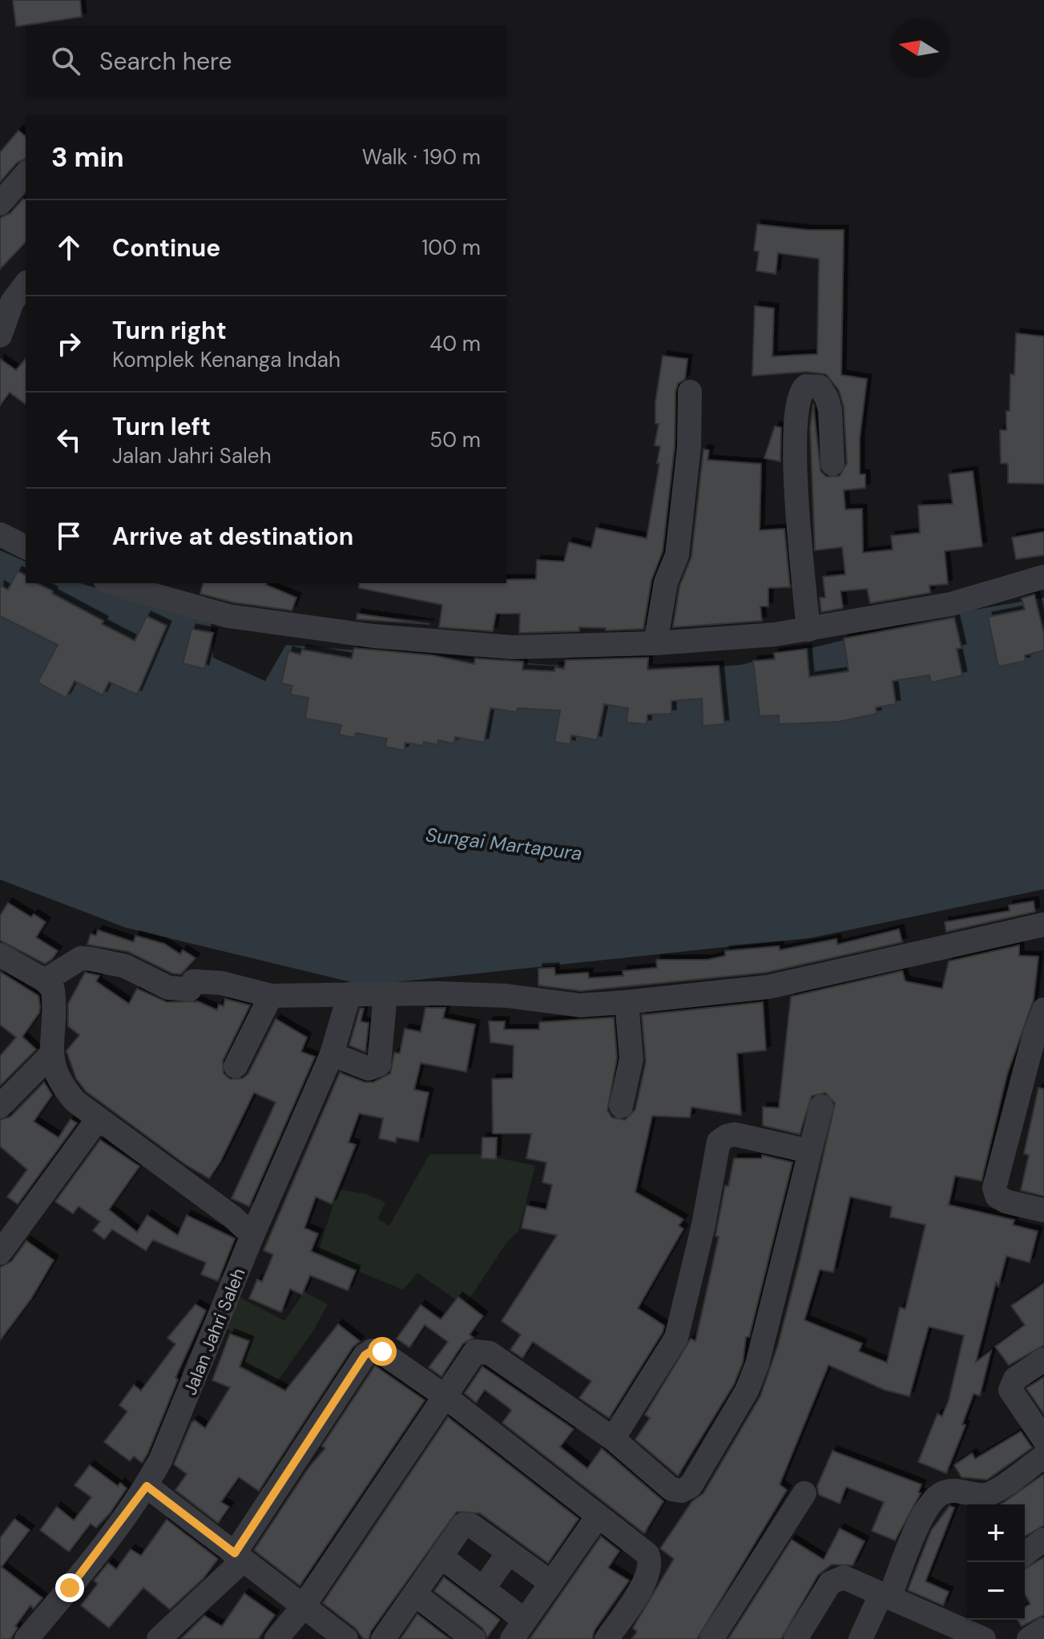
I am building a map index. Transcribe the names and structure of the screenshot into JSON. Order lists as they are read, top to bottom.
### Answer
{
  "streets": {
    "street": ["Jalan Jahri Saleh"]
  },
  "water": ["Sungai Martapura"],
  "north": "left",
  "page": {
    "search": "Search here",
    "heading": ["3 min", "Walk · 190 m"],
    "list": [
      ["Continue", "100 m"],
      ["Turn right", "Komplek Kenanga Indah", "40 m"],
      ["Turn left", "Jalan Jahri Saleh", "50 m"],
      "Arrive at destination"
    ],
    "map_buttons": ["+", "−"]
  }
}
